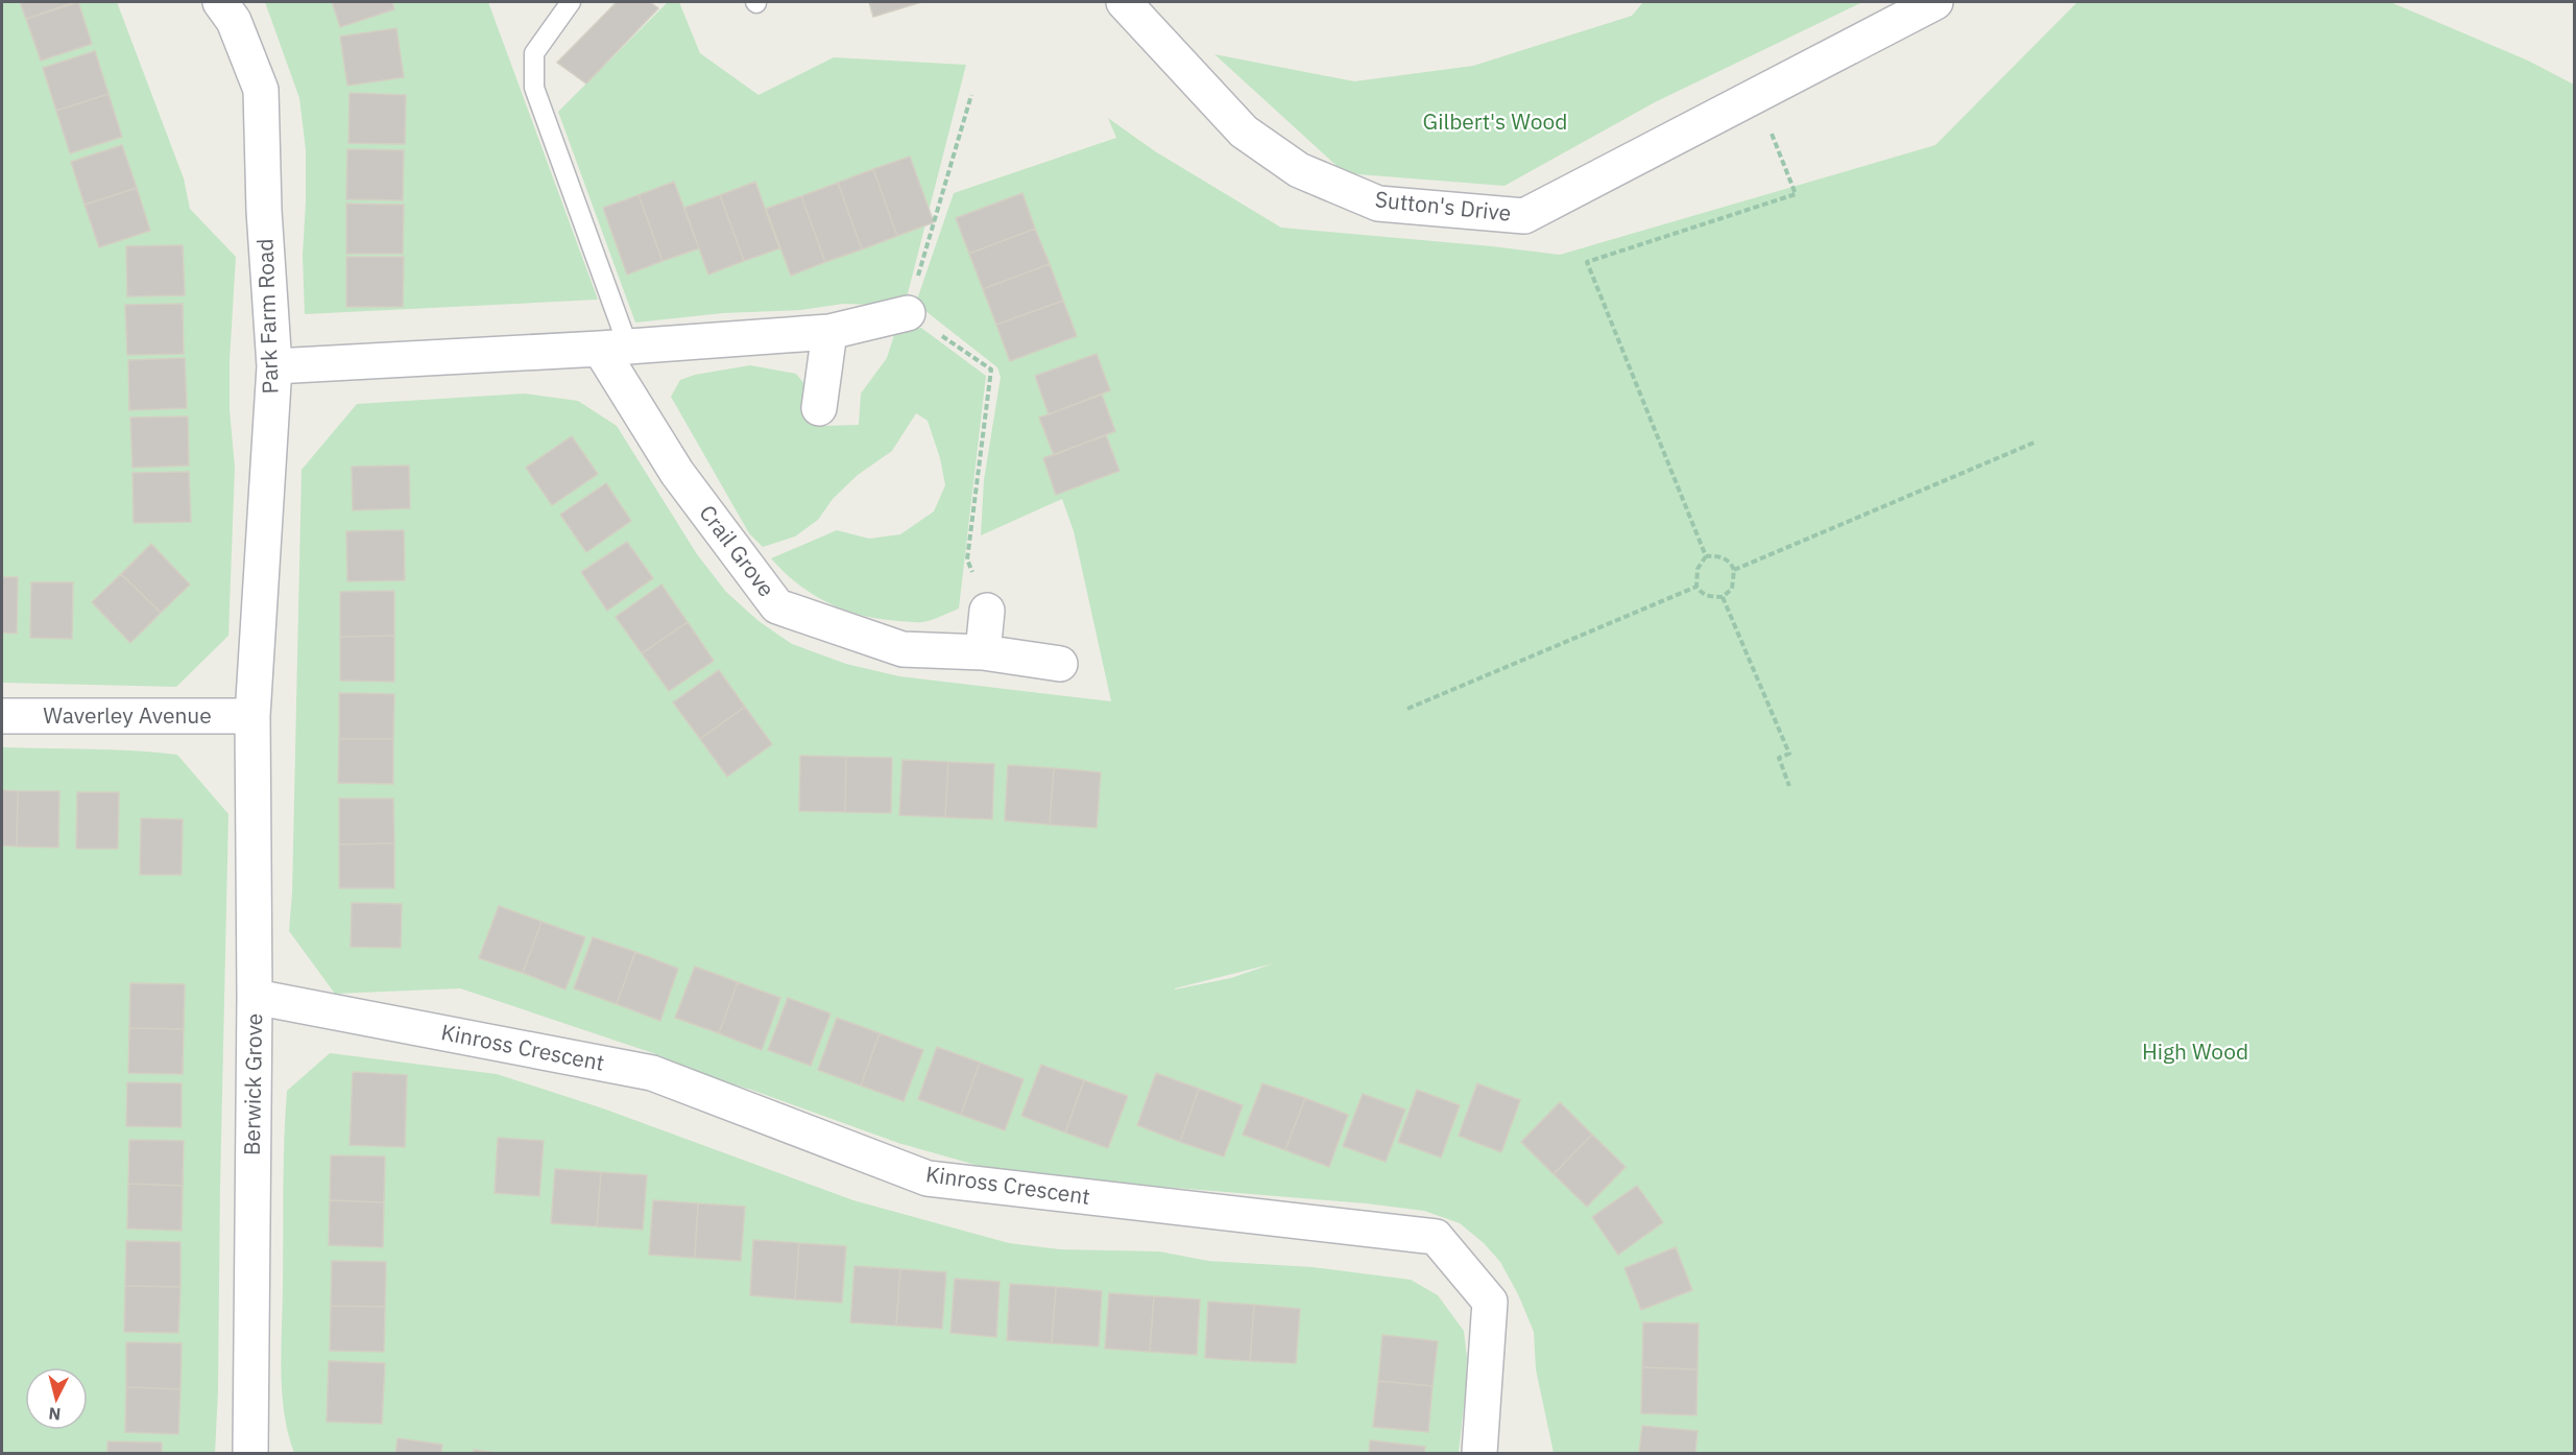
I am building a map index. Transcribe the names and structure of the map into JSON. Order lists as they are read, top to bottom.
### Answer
{
  "streets": {
    "street": [
      "Sutton's Drive",
      "Park Farm Road",
      "Crail Grove",
      "Waverley Avenue",
      "Kinross Crescent",
      "Berwick Grove"
    ]
  },
  "crossings": [
    ["Park Farm Road", "Waverley Avenue"],
    ["Park Farm Road", "Berwick Grove"],
    ["Waverley Avenue", "Berwick Grove"],
    ["Kinross Crescent", "Berwick Grove"]
  ],
  "parks": ["Gilbert's Wood", "High Wood"],
  "north": "bottom"
}
